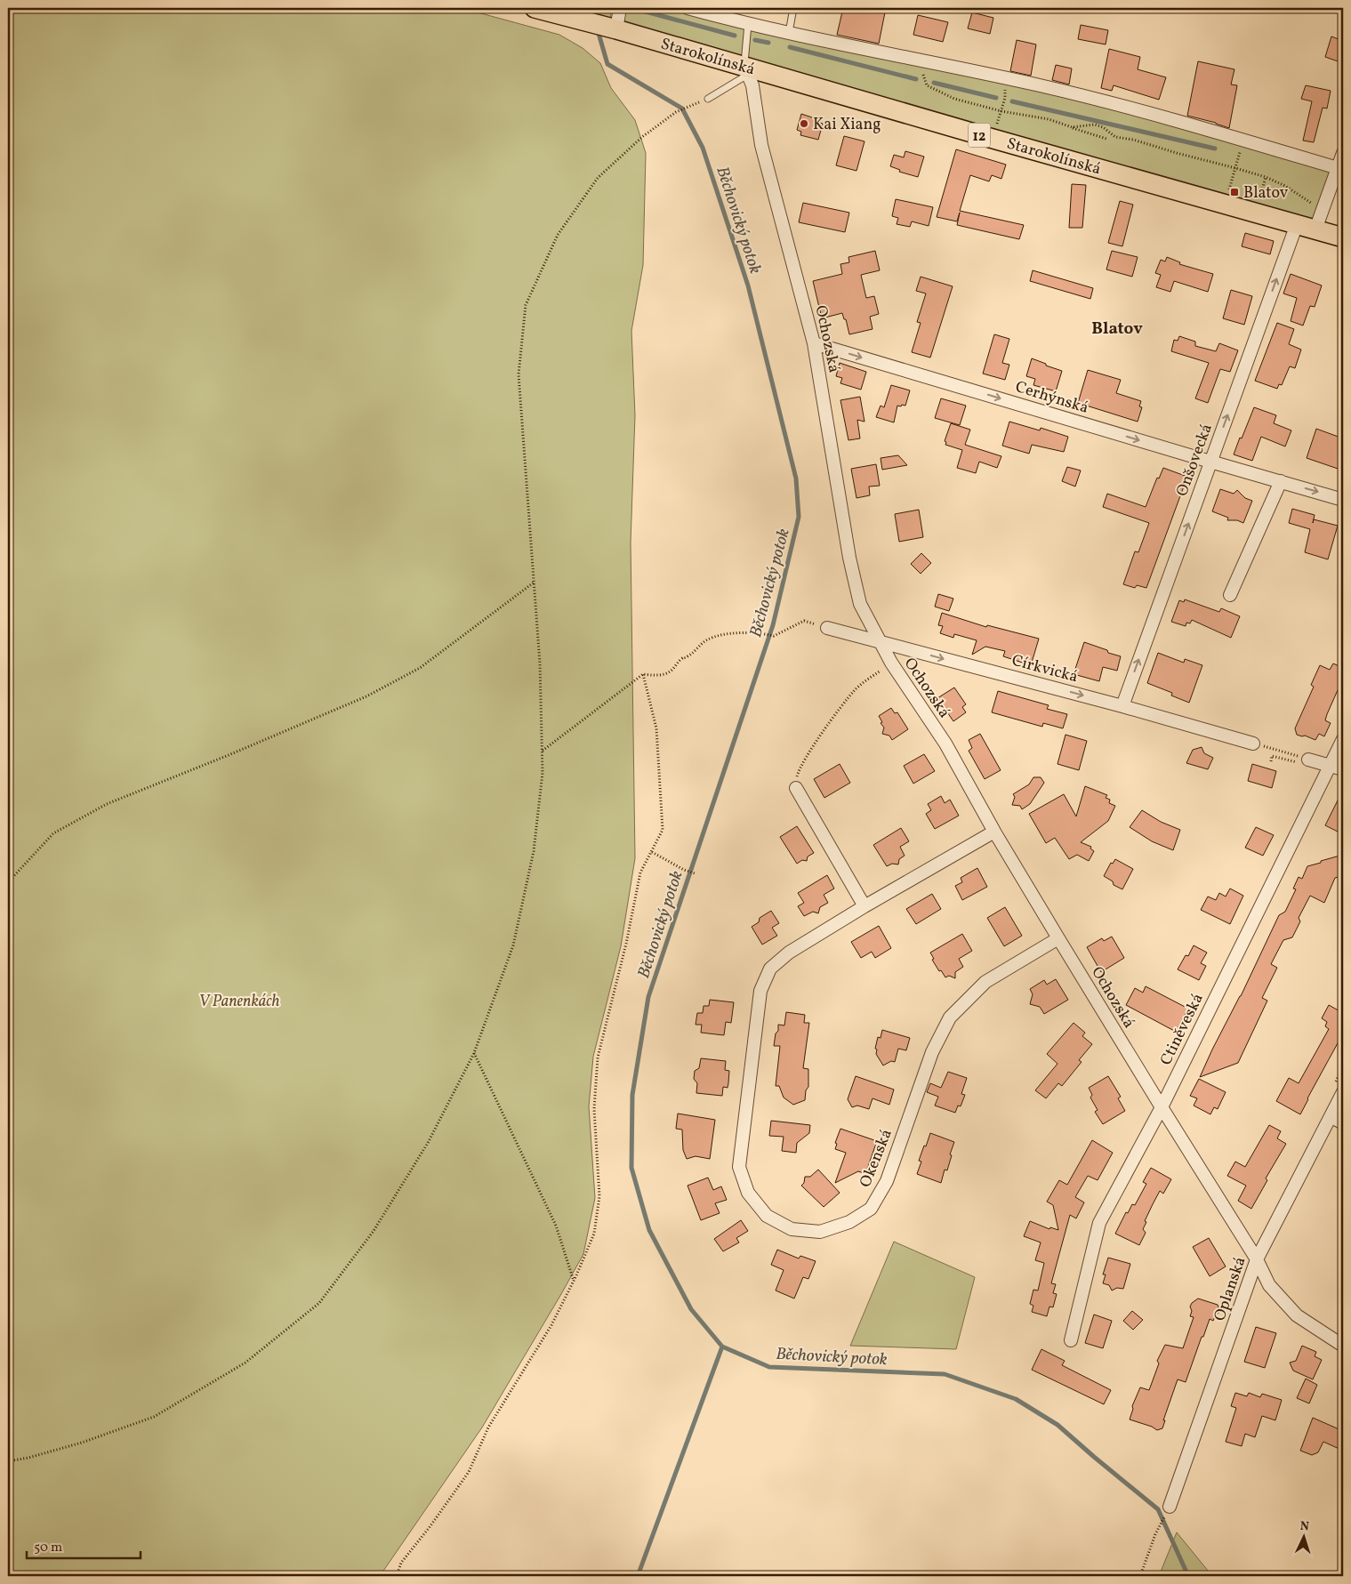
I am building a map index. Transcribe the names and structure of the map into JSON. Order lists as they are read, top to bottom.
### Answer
{
  "streets": {
    "main road": ["Starokolínská", "12"],
    "street": [
      "Ochozská",
      "Cerhýnská",
      "Onšovecká",
      "Církvická",
      "Ctiněveská",
      "Okenská",
      "Oplanská"
    ]
  },
  "crossings": [
    ["Starokolínská", "Ochozská"],
    ["Starokolínská", "Onšovecká"],
    ["Ochozská", "Cerhýnská"],
    ["Ochozská", "Církvická"],
    ["Ochozská", "Ctiněveská"],
    ["Ochozská", "Okenská"],
    ["Ochozská", "Oplanská"],
    ["Cerhýnská", "Onšovecká"],
    ["Onšovecká", "Církvická"]
  ],
  "one_way": ["Cerhýnská", "Onšovecká", "Církvická"],
  "districts": ["Blatov"],
  "water": ["Běchovický potok"],
  "parks": ["V Panenkách"],
  "places": {
    "other": ["Kai Xiang"],
    "transit": ["Blatov"]
  },
  "scale_bar": "50 m",
  "north": "top"
}
